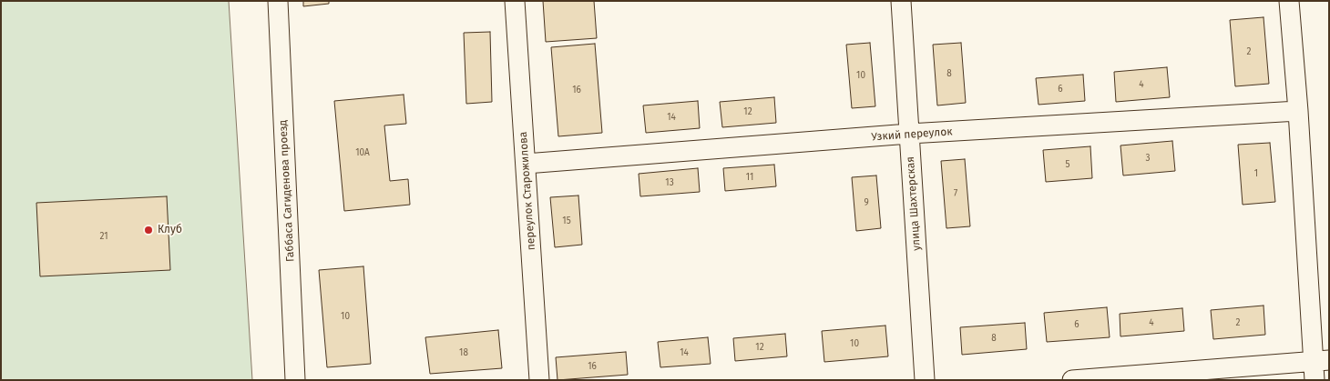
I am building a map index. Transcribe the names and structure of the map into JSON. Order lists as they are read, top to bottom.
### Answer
{
  "streets": {
    "street": [
      "Узкий переулок",
      "Габбаса Сагиденова проезд",
      "переулок Старожилова",
      "улица Шахтерская"
    ]
  },
  "crossings": [
    ["Узкий переулок", "переулок Старожилова"],
    ["Узкий переулок", "улица Шахтерская"]
  ],
  "places": ["Клуб"],
  "house_numbers": [
    "2",
    "8",
    "10",
    "4",
    "6",
    "16",
    "12",
    "14",
    "10А",
    "3",
    "5",
    "1",
    "11",
    "13",
    "7",
    "9",
    "15",
    "21",
    "10",
    "4",
    "2",
    "6",
    "8",
    "10",
    "12",
    "18",
    "14",
    "16"
  ]
}
